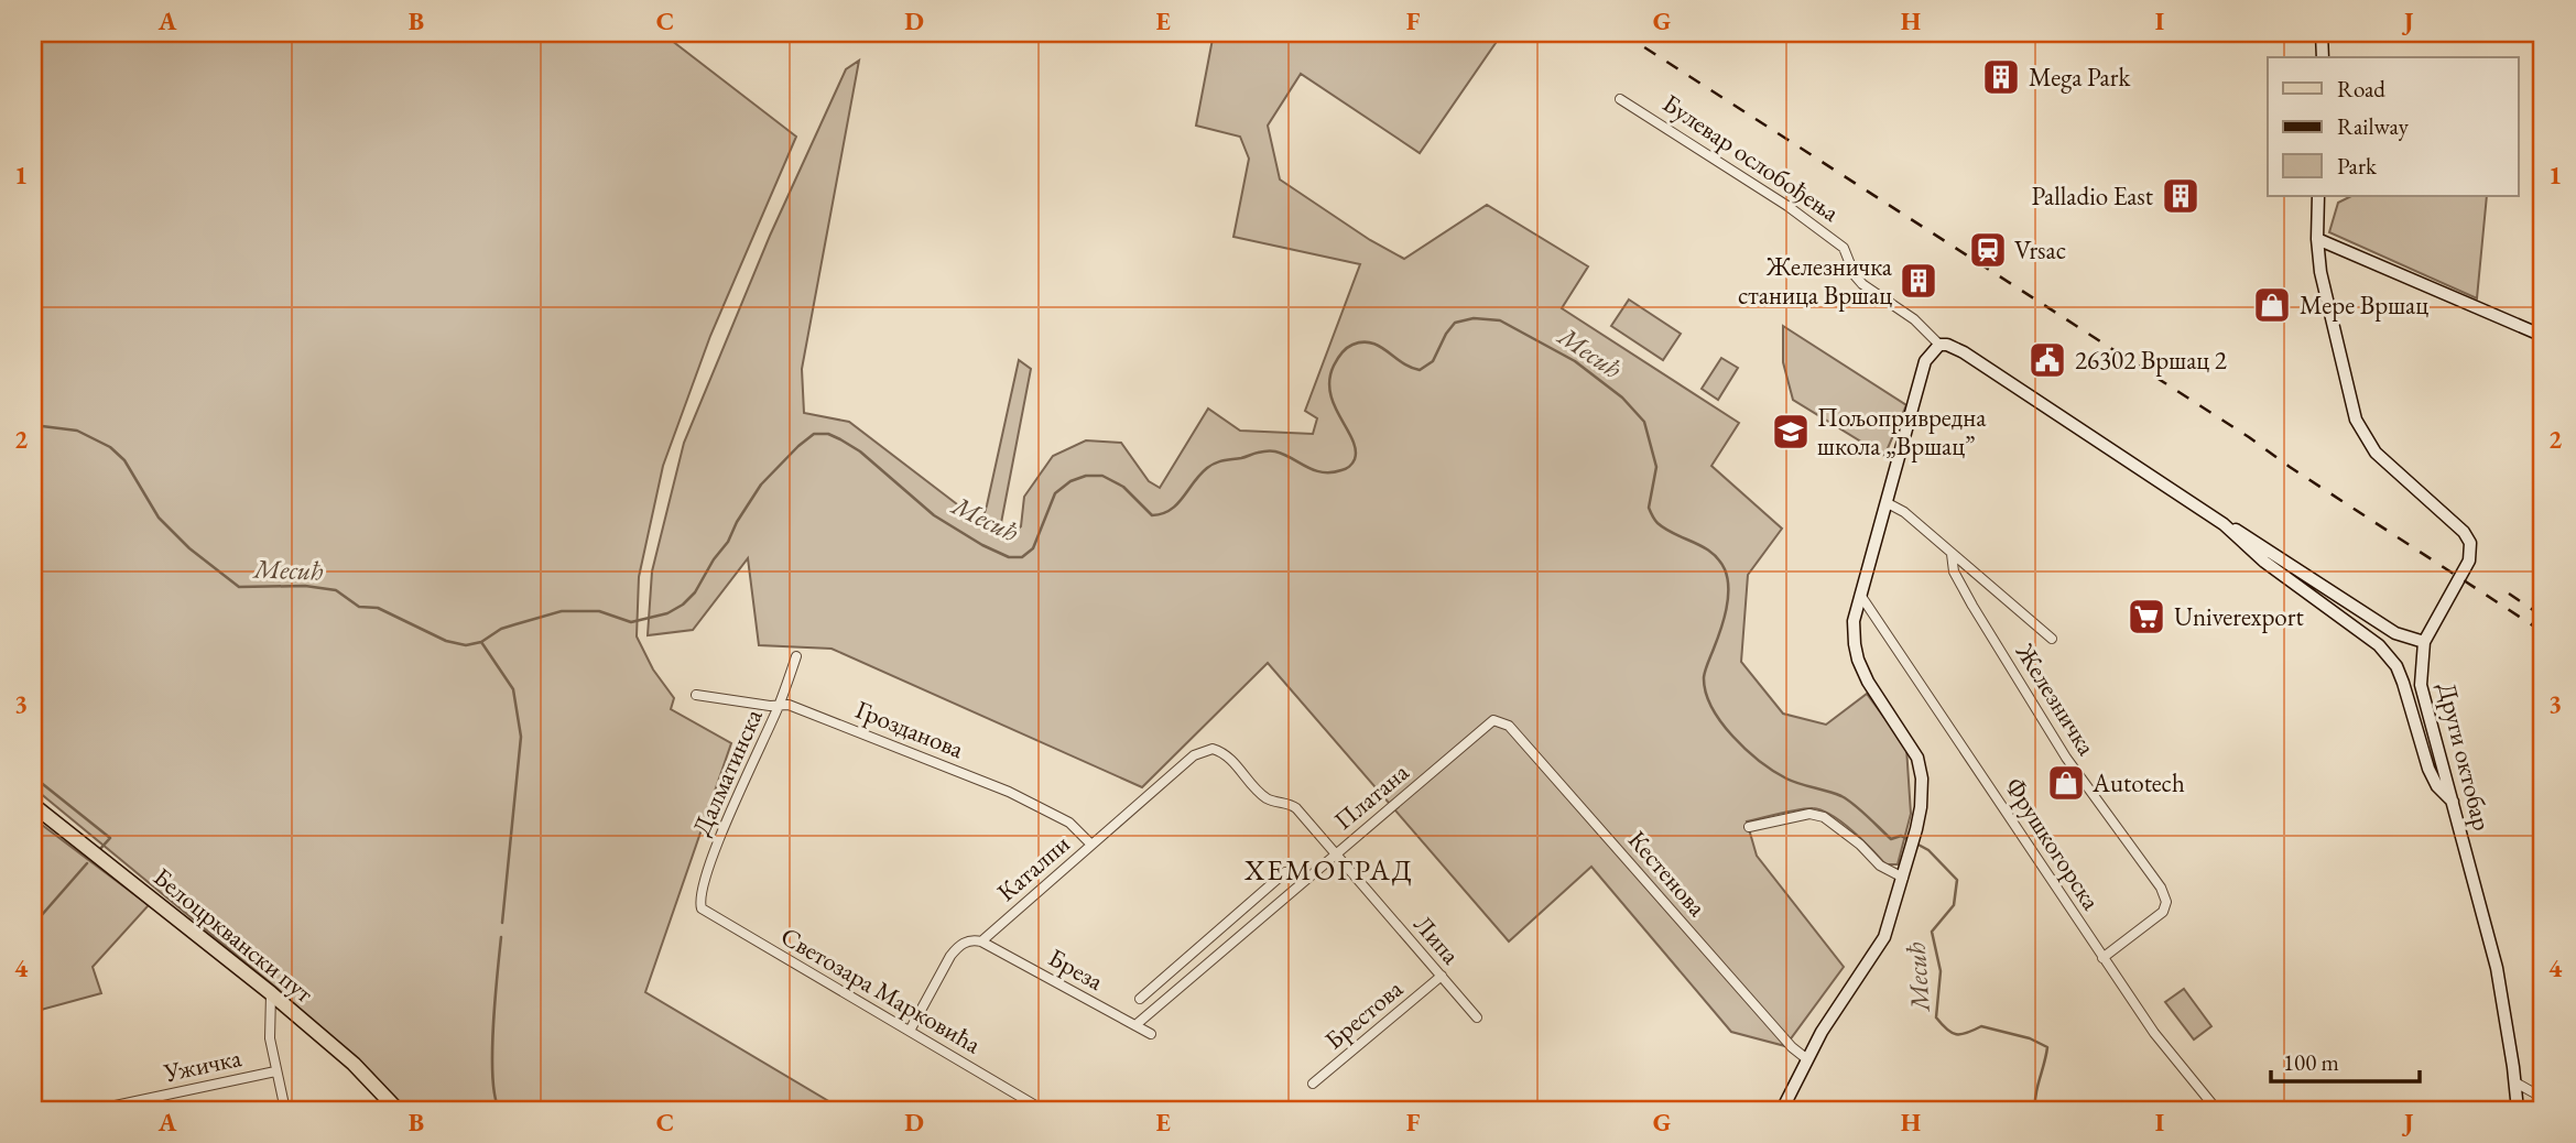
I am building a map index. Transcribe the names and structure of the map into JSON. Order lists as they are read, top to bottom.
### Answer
{
  "streets": {
    "main road": ["Белоцрквански пут"],
    "street": [
      "Булевар ослобођења",
      "Железничка",
      "Грозданова",
      "Други октобар",
      "Далматинска",
      "Платана",
      "Фрушкогорска",
      "Каталпи",
      "Кестенова",
      "Липа",
      "Бреза",
      "Светозара Марковића",
      "Брестова",
      "Ужичка"
    ]
  },
  "crossings": [
    ["Булевар ослобођења", "Други октобар"],
    ["Железничка", "Фрушкогорска"],
    ["Грозданова", "Далматинска"],
    ["Грозданова", "Каталпи"],
    ["Далматинска", "Светозара Марковића"],
    ["Платана", "Кестенова"],
    ["Платана", "Липа"],
    ["Платана", "Бреза"],
    ["Каталпи", "Липа"],
    ["Каталпи", "Бреза"],
    ["Каталпи", "Светозара Марковића"],
    ["Липа", "Брестова"]
  ],
  "districts": ["ХЕМОГРАД"],
  "water": ["Месић"],
  "places": {
    "building": ["Mega Park", "Palladio East", "Железничка станица Вршац"],
    "station": ["Vrsac"],
    "shop": ["Мере Вршац", "Autotech"],
    "public building": ["26302 Вршац 2"],
    "school or university": ["Пољопривредна школа „Вршац”"],
    "supermarket": ["Univerexport"]
  },
  "legend": ["Road", "Railway", "Park"],
  "scale_bar": "100 m",
  "grid": {
    "columns": [
      "A",
      "B",
      "C",
      "D",
      "E",
      "F",
      "G",
      "H",
      "I",
      "J"
    ],
    "rows": [
      "1",
      "2",
      "3",
      "4"
    ]
  }
}
